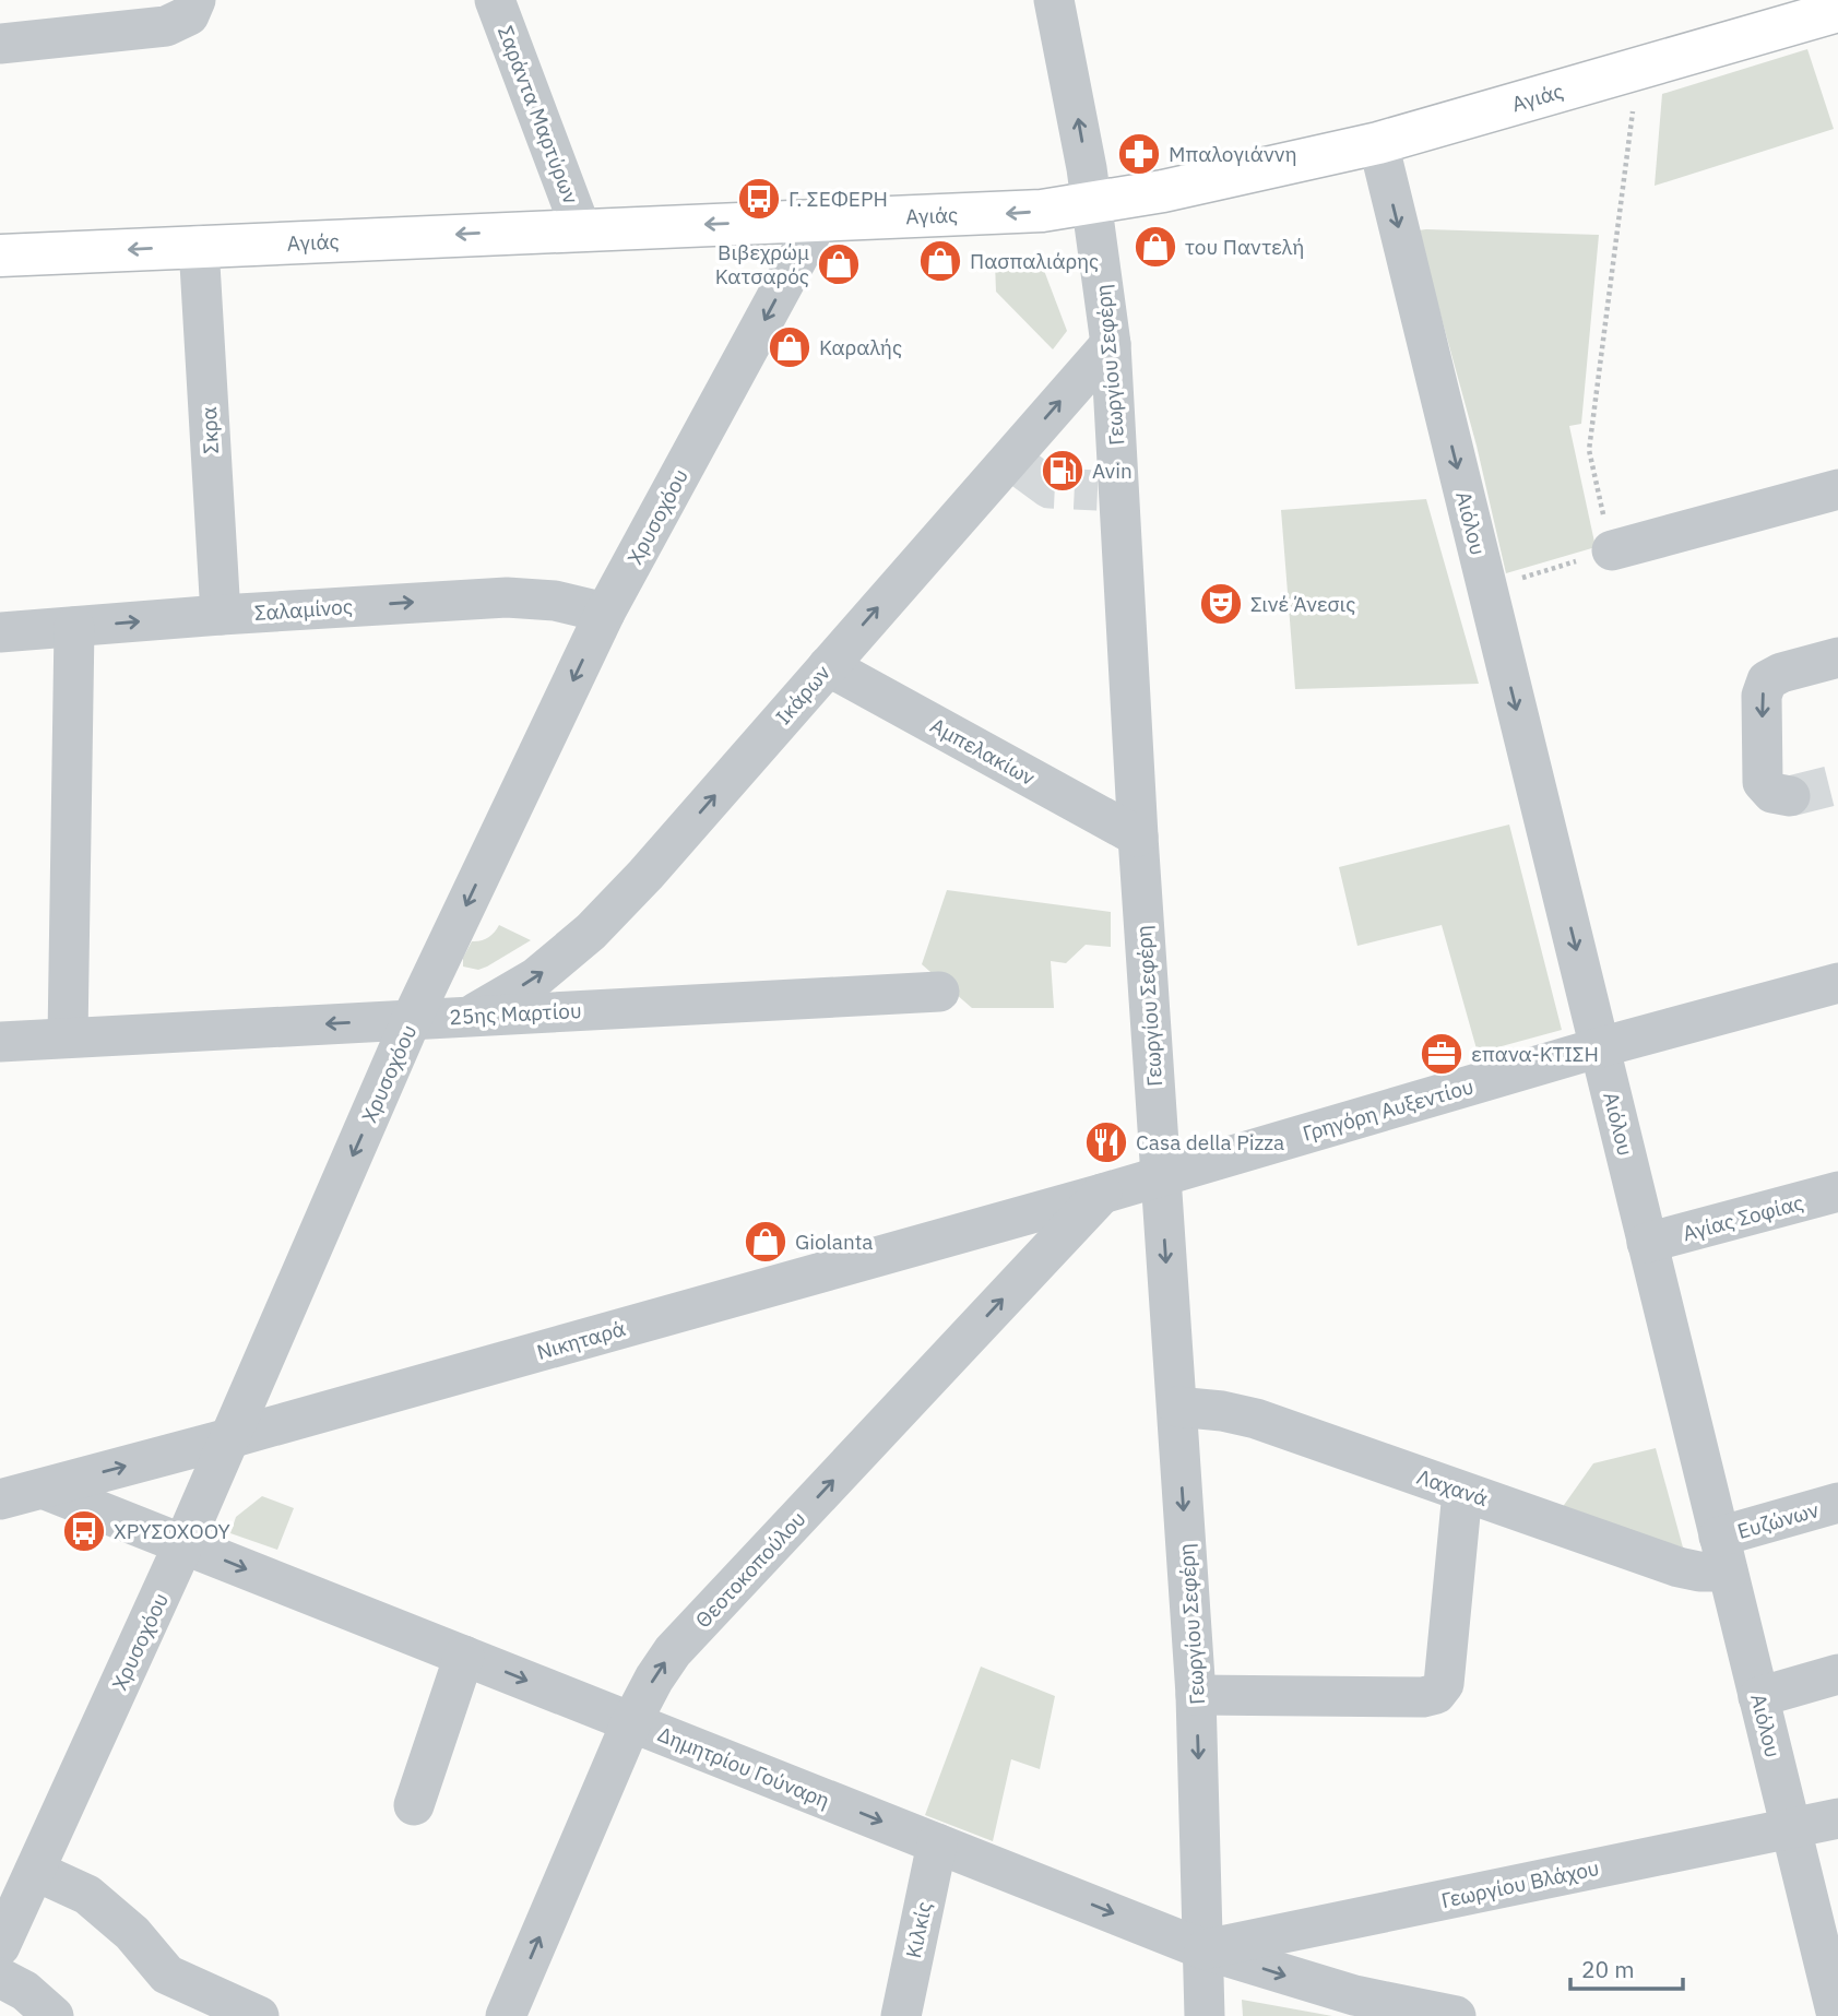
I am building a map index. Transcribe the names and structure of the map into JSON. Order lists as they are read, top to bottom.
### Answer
{
  "streets": {
    "main road": ["Αγιάς"],
    "street": [
      "Σαράντα Μαρτύρων",
      "Γεωργίου Σεφέρη",
      "Σκρα",
      "Χρυσοχόου",
      "Αιόλου",
      "Σαλαμίνος",
      "Ικάρων",
      "Αμπελακίων",
      "25ης Μαρτίου",
      "Γρηγόρη Αυξεντίου",
      "Αγίας Σοφίας",
      "Νικηταρά",
      "Λαχανά",
      "Ευζώνων",
      "Θεοτοκοπούλου",
      "Δημητρίου Γούναρη",
      "Γεωργίου Βλάχου",
      "Κιλκίς"
    ]
  },
  "crossings": [
    ["Αγιάς", "Σαράντα Μαρτύρων"],
    ["Αγιάς", "Γεωργίου Σεφέρη"],
    ["Αγιάς", "Σκρα"],
    ["Αγιάς", "Χρυσοχόου"],
    ["Αγιάς", "Αιόλου"],
    ["Γεωργίου Σεφέρη", "Ικάρων"],
    ["Γεωργίου Σεφέρη", "Αμπελακίων"],
    ["Γεωργίου Σεφέρη", "Γρηγόρη Αυξεντίου"],
    ["Γεωργίου Σεφέρη", "Νικηταρά"],
    ["Γεωργίου Σεφέρη", "Λαχανά"],
    ["Γεωργίου Σεφέρη", "Δημητρίου Γούναρη"],
    ["Γεωργίου Σεφέρη", "Γεωργίου Βλάχου"],
    ["Σκρα", "Σαλαμίνος"],
    ["Χρυσοχόου", "Σαλαμίνος"],
    ["Χρυσοχόου", "25ης Μαρτίου"],
    ["Χρυσοχόου", "Νικηταρά"],
    ["Χρυσοχόου", "Δημητρίου Γούναρη"],
    ["Αιόλου", "Γρηγόρη Αυξεντίου"],
    ["Αιόλου", "Αγίας Σοφίας"],
    ["Αιόλου", "Λαχανά"],
    ["Αιόλου", "Ευζώνων"],
    ["Αιόλου", "Γεωργίου Βλάχου"],
    ["Ικάρων", "Αμπελακίων"],
    ["Ικάρων", "25ης Μαρτίου"],
    ["Γρηγόρη Αυξεντίου", "Νικηταρά"],
    ["Νικηταρά", "Θεοτοκοπούλου"],
    ["Νικηταρά", "Δημητρίου Γούναρη"],
    ["Λαχανά", "Ευζώνων"],
    ["Θεοτοκοπούλου", "Δημητρίου Γούναρη"],
    ["Δημητρίου Γούναρη", "Γεωργίου Βλάχου"],
    ["Δημητρίου Γούναρη", "Κιλκίς"]
  ],
  "one_way": [
    "Αγιάς",
    "Χρυσοχόου",
    "Αιόλου",
    "Σαλαμίνος",
    "Ικάρων",
    "25ης Μαρτίου",
    "Θεοτοκοπούλου",
    "Δημητρίου Γούναρη"
  ],
  "places": {
    "pharmacy": ["Μπαλογιάννη"],
    "bus stop": ["Γ. ΣΕΦΕΡΗ", "ΧΡΥΣΟΧΟΟΥ"],
    "shop": [
      "του Παντελή",
      "Πασπαλιάρης",
      "Βιβεχρώμ Κατσαρός",
      "Καραλής",
      "Giolanta"
    ],
    "fuel station": ["Avin"],
    "theatre": ["Σινέ Άνεσις"],
    "office": ["επανα-ΚΤΙΣΗ"],
    "restaurant": ["Casa della Pizza"]
  },
  "scale_bar": "20 m"
}
